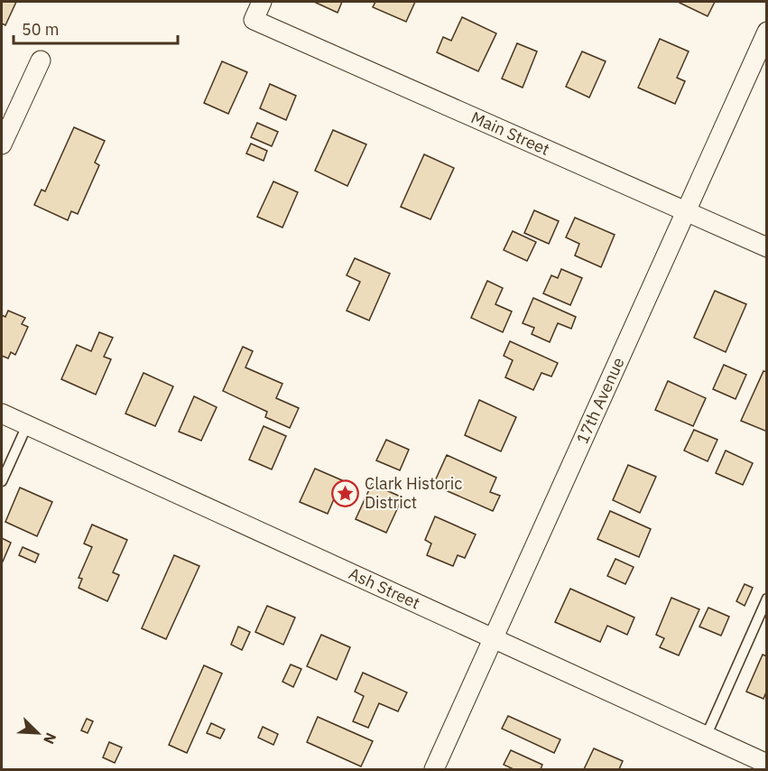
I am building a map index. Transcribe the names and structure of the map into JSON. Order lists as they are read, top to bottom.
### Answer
{
  "streets": {
    "street": ["Main Street", "17th Avenue", "Ash Street"]
  },
  "crossings": [
    ["Main Street", "17th Avenue"],
    ["17th Avenue", "Ash Street"]
  ],
  "places": {
    "place": ["Clark Historic District"]
  },
  "scale_bar": "50 m",
  "north": "bottom right"
}
